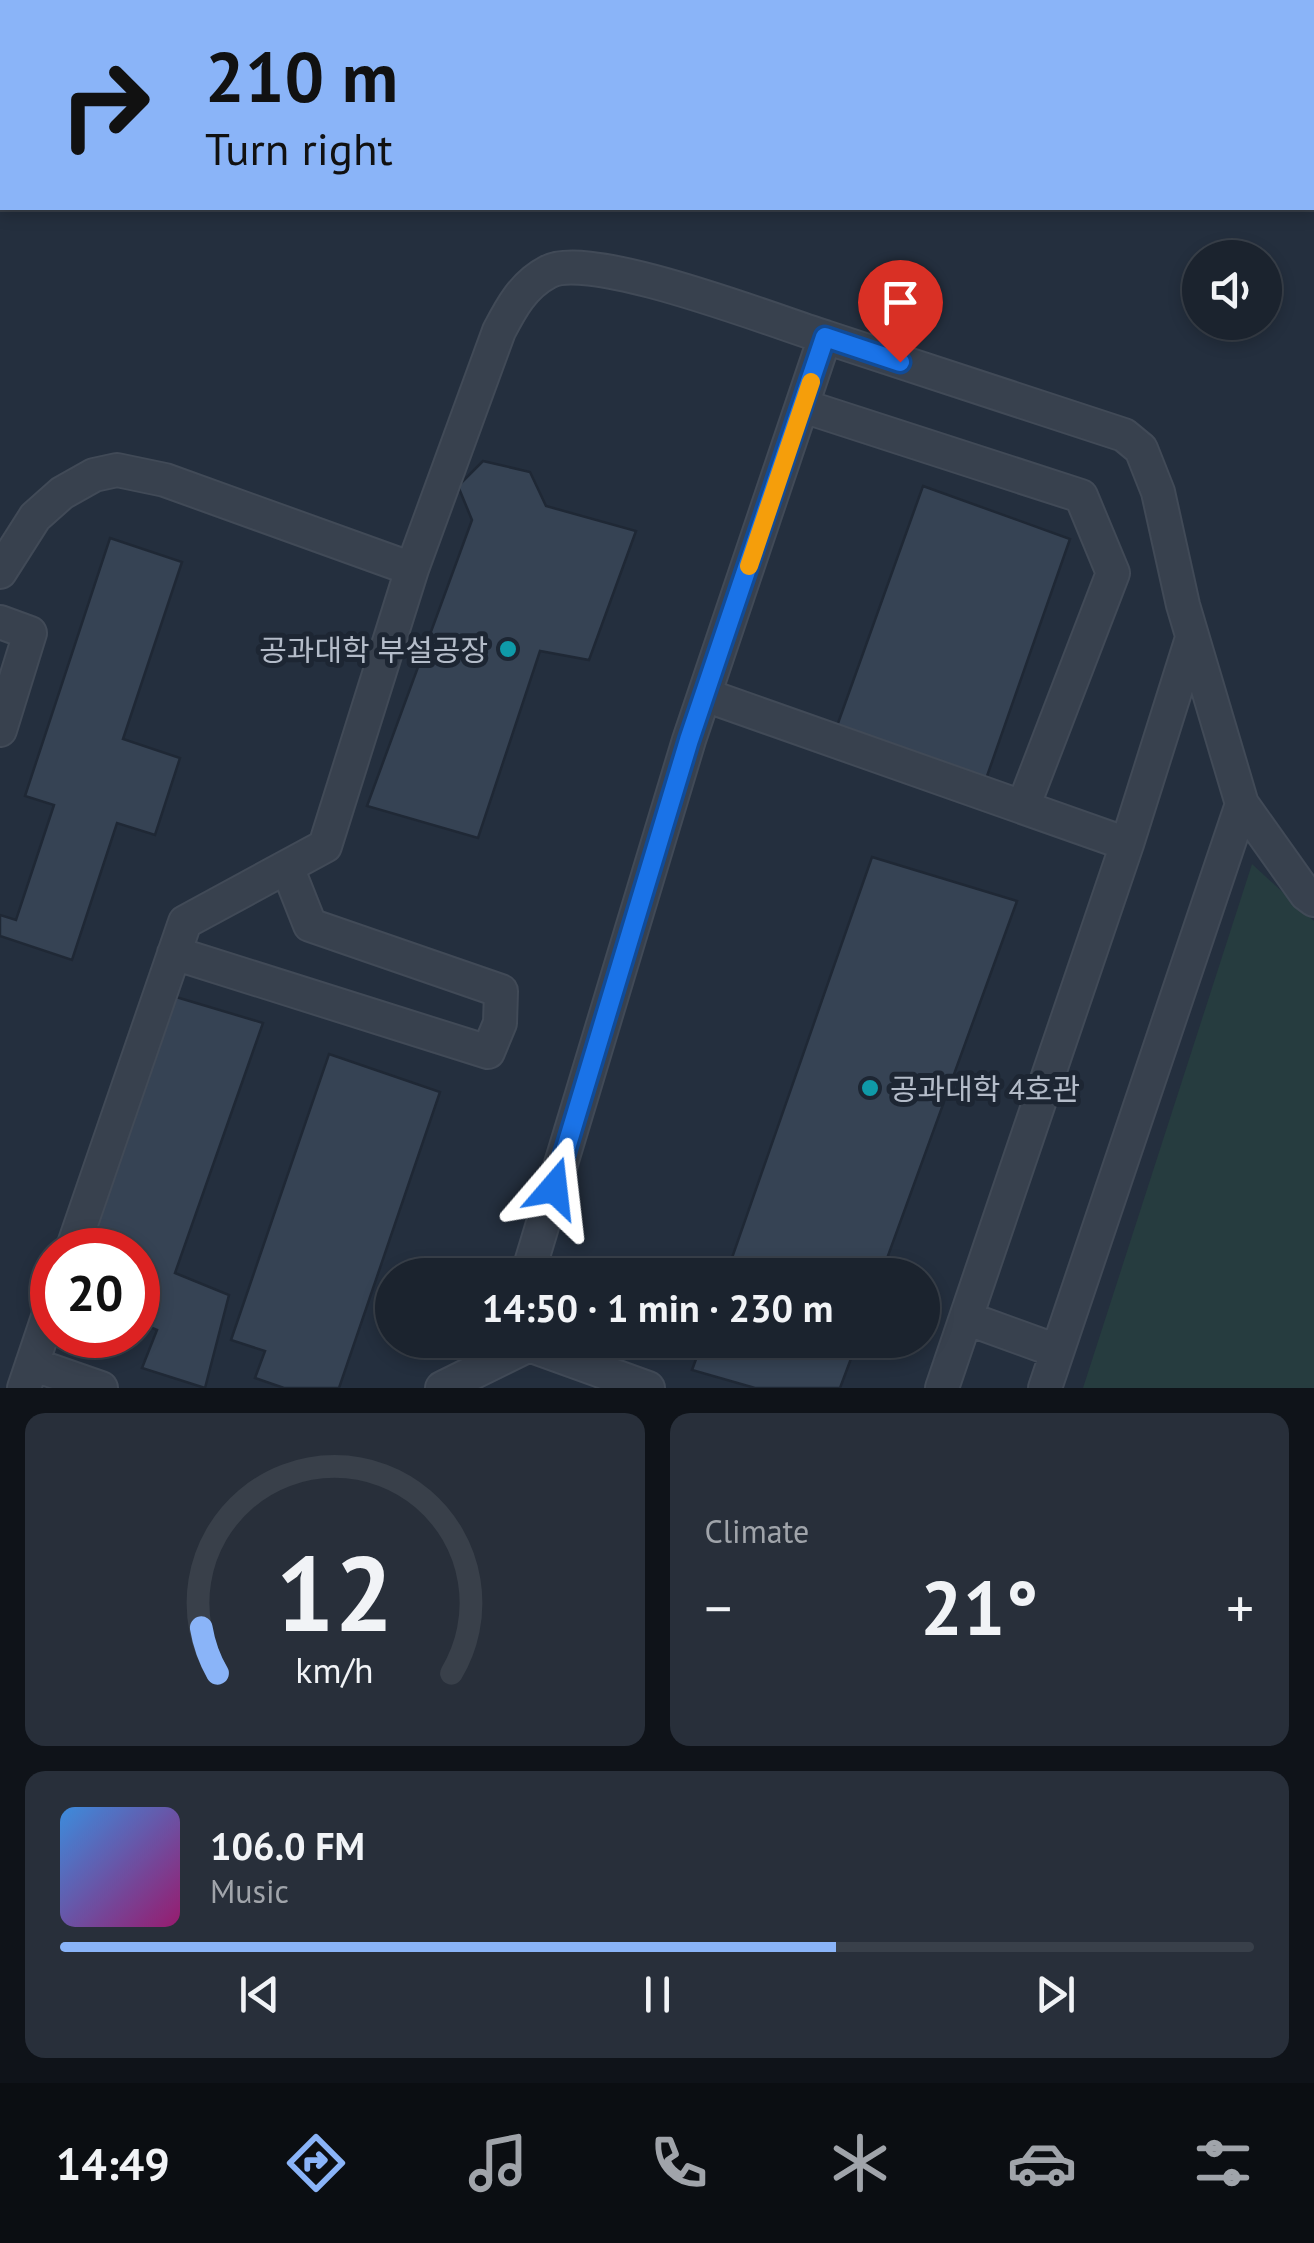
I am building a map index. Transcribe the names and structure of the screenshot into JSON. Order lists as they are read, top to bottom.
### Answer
{
  "places": ["공과대학 부설공장", "공과대학 4호관"],
  "page": {
    "turn": ["210 m", "Turn right"],
    "limit": "20",
    "trip": "14:50 · 1 min · 230 m",
    "tile": "Climate",
    "heat": ["−", "21°", "+"],
    "song": ["106.0 FM", "Music"],
    "tabs": "14:49",
    "gauge": ["12", "km/h"]
  }
}
